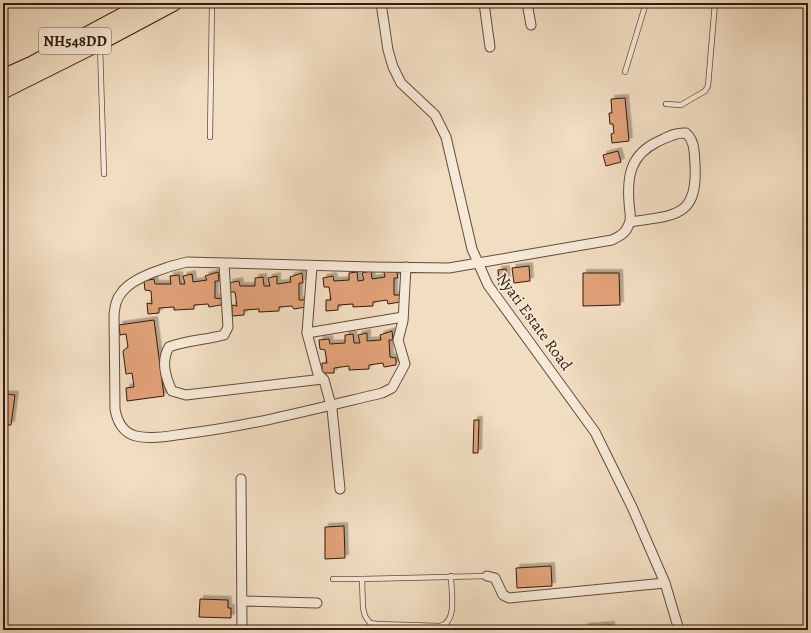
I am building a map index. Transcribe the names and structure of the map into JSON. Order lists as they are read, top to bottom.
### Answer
{
  "streets": {
    "highway": ["NH548DD"],
    "street": ["Nyati Estate Road"]
  }
}
